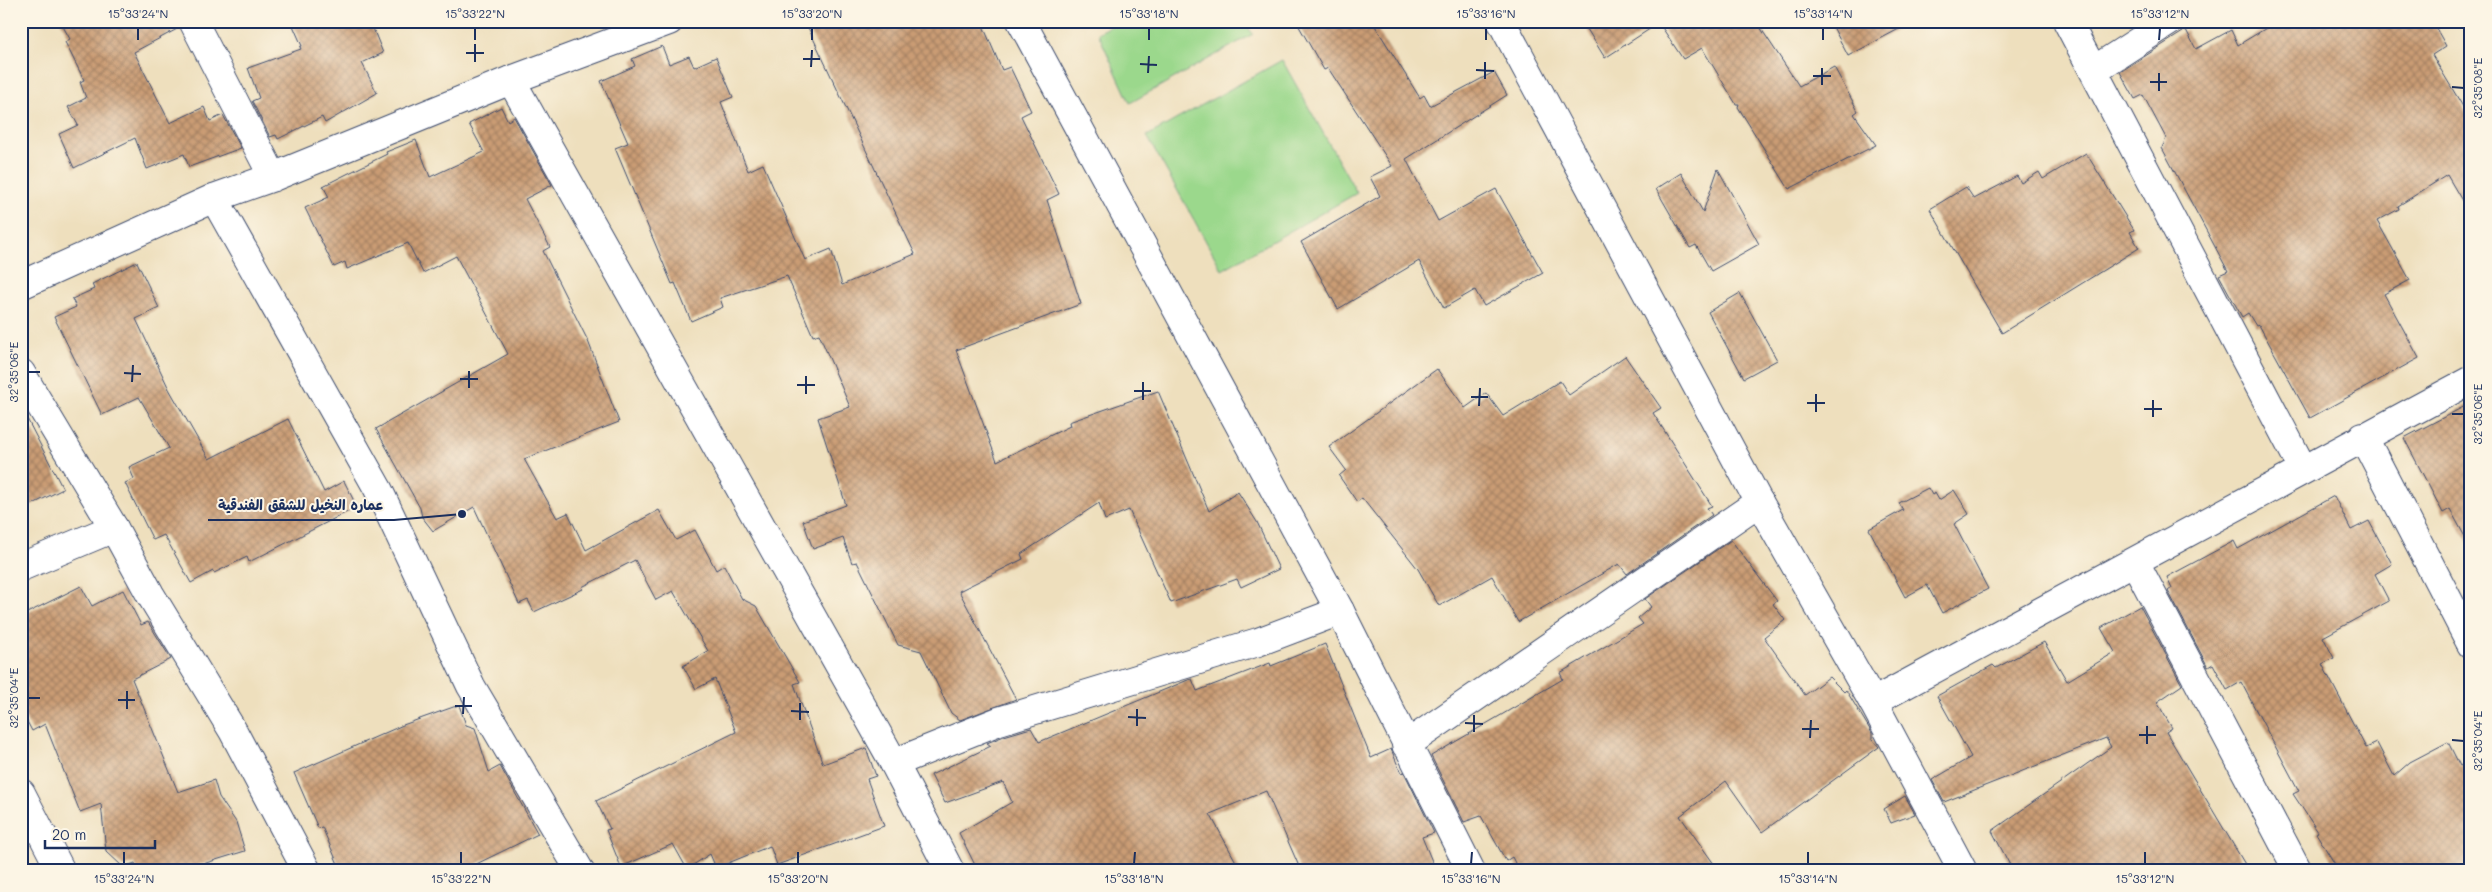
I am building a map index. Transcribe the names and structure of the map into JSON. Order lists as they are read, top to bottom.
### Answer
{
  "places": ["عماره النخيل للشقق الفندقية"],
  "scale_bar": "20 m",
  "coordinates": [
    "15°33'24\"N",
    "15°33'22\"N",
    "15°33'20\"N",
    "15°33'18\"N",
    "15°33'16\"N",
    "15°33'14\"N",
    "15°33'12\"N",
    "32°35'08\"E",
    "32°35'06\"E",
    "32°35'04\"E"
  ]
}
